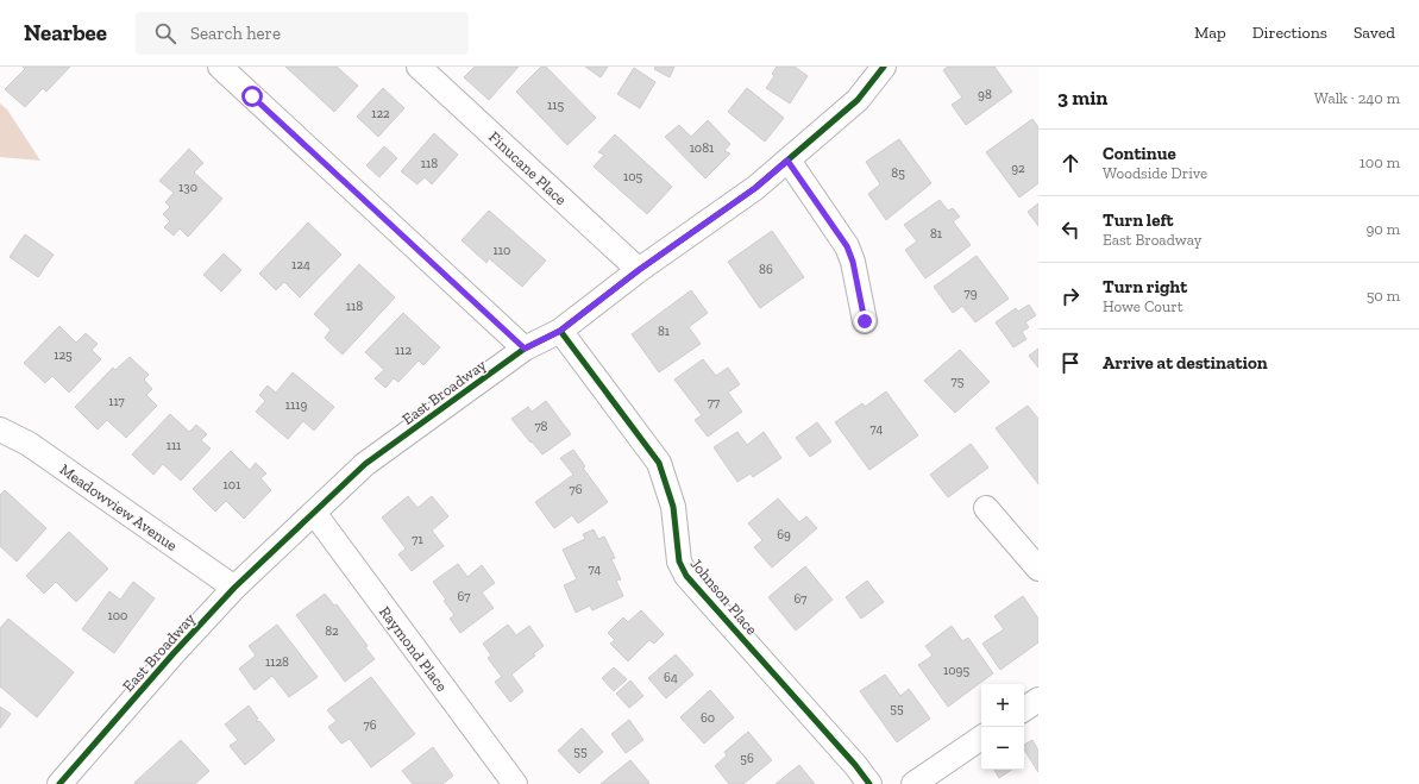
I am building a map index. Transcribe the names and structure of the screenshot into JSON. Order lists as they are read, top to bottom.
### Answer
{
  "streets": {
    "street": [
      "Finucane Place",
      "East Broadway",
      "Meadowview Avenue",
      "Johnson Place",
      "Raymond Place"
    ]
  },
  "crossings": [
    ["Finucane Place", "East Broadway"],
    ["East Broadway", "Meadowview Avenue"],
    ["East Broadway", "Johnson Place"],
    ["East Broadway", "Raymond Place"]
  ],
  "house_numbers": [
    "98",
    "115",
    "122",
    "1081",
    "118",
    "92",
    "85",
    "105",
    "130",
    "81",
    "110",
    "124",
    "86",
    "79",
    "118",
    "81",
    "112",
    "125",
    "75",
    "117",
    "77",
    "1119",
    "78",
    "74",
    "111",
    "101",
    "76",
    "69",
    "71",
    "74",
    "67",
    "67",
    "100",
    "82",
    "1128",
    "1095",
    "64",
    "55",
    "60",
    "76",
    "55",
    "56"
  ],
  "page": {
    "header": "Nearbee",
    "search": "Search here",
    "nav": ["Map", "Directions", "Saved"],
    "heading": ["3 min", "Walk · 240 m"],
    "list": [
      ["Continue", "Woodside Drive", "100 m"],
      ["Turn left", "East Broadway", "90 m"],
      ["Turn right", "Howe Court", "50 m"],
      "Arrive at destination"
    ],
    "map_buttons": ["+", "−"]
  }
}
